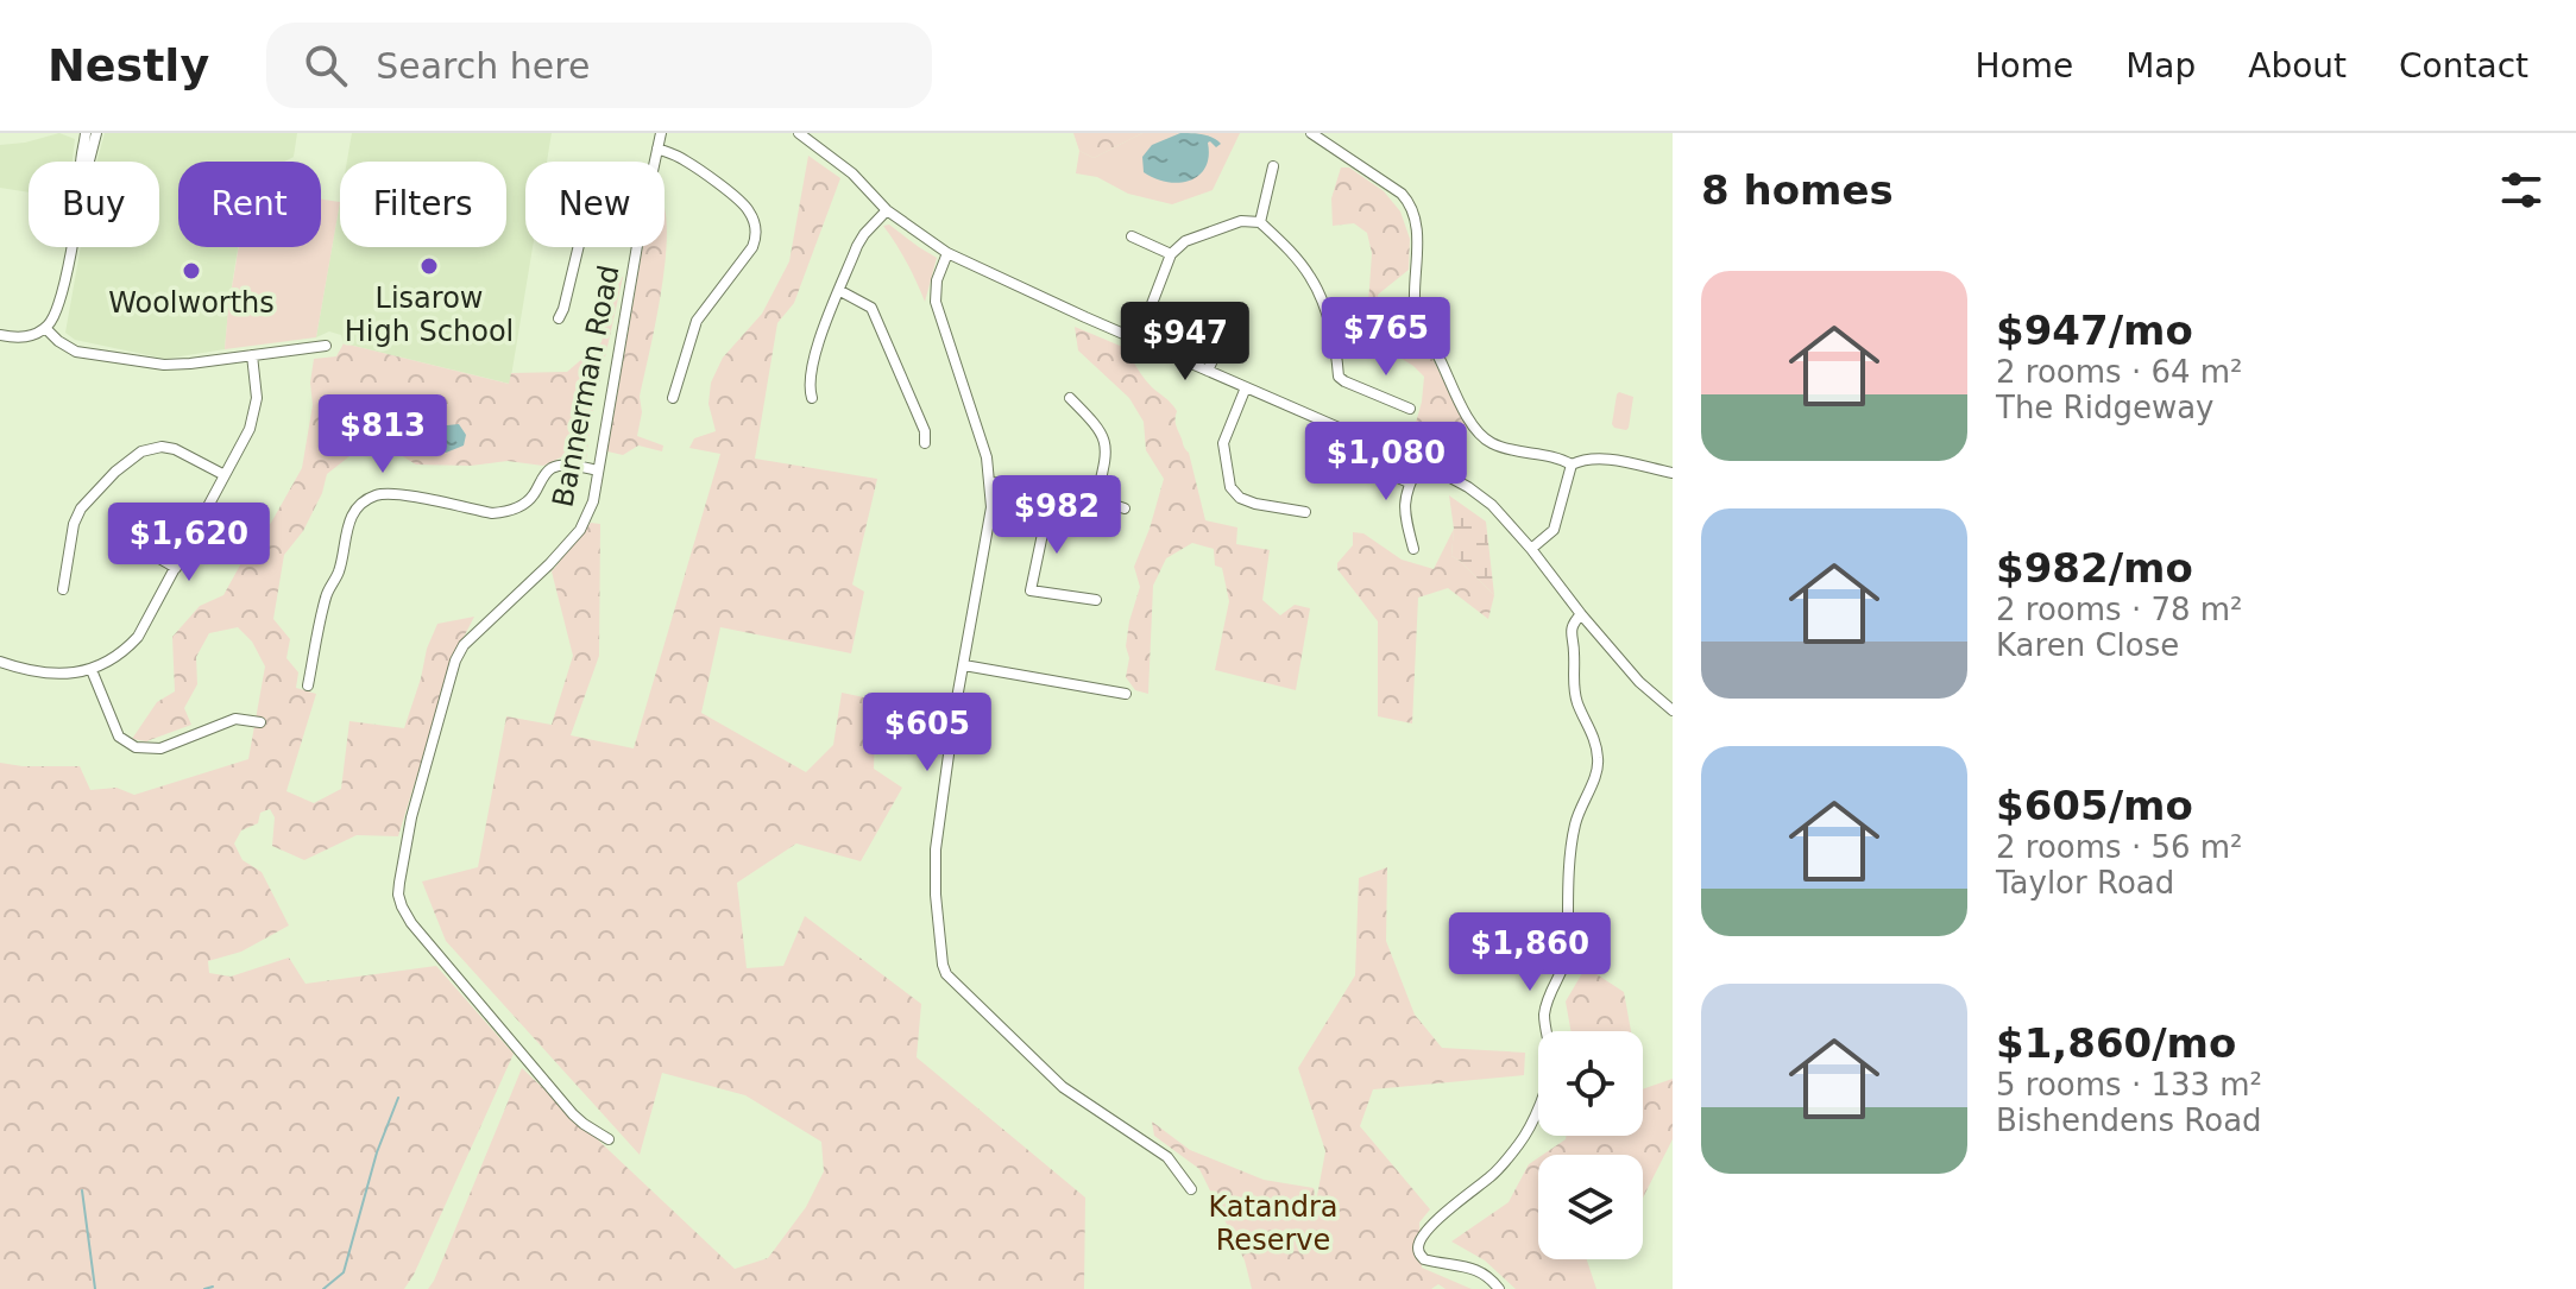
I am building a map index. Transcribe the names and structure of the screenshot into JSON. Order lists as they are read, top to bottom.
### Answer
{
  "streets": {
    "street": ["Bannerman Road"]
  },
  "parks": ["Katandra Reserve"],
  "places": ["Lisarow High School", "Woolworths"],
  "page": {
    "header": "Nestly",
    "search": "Search here",
    "nav": [
      "Home",
      "Map",
      "About",
      "Contact"
    ],
    "heading": "8 homes",
    "chip": [
      "Buy",
      "Rent",
      "Filters",
      "New"
    ],
    "list": [
      {
        "name": "$947/mo",
        "note": "2 rooms · 64 m² · The Ridgeway"
      },
      {
        "name": "$982/mo",
        "note": "2 rooms · 78 m² · Karen Close"
      },
      {
        "name": "$605/mo",
        "note": "2 rooms · 56 m² · Taylor Road"
      },
      {
        "name": "$1,860/mo",
        "note": "5 rooms · 133 m² · Bishendens Road"
      }
    ],
    "price": [
      "$765",
      "$947",
      "$813",
      "$1,080",
      "$982",
      "$1,620",
      "$605",
      "$1,860"
    ]
  }
}
